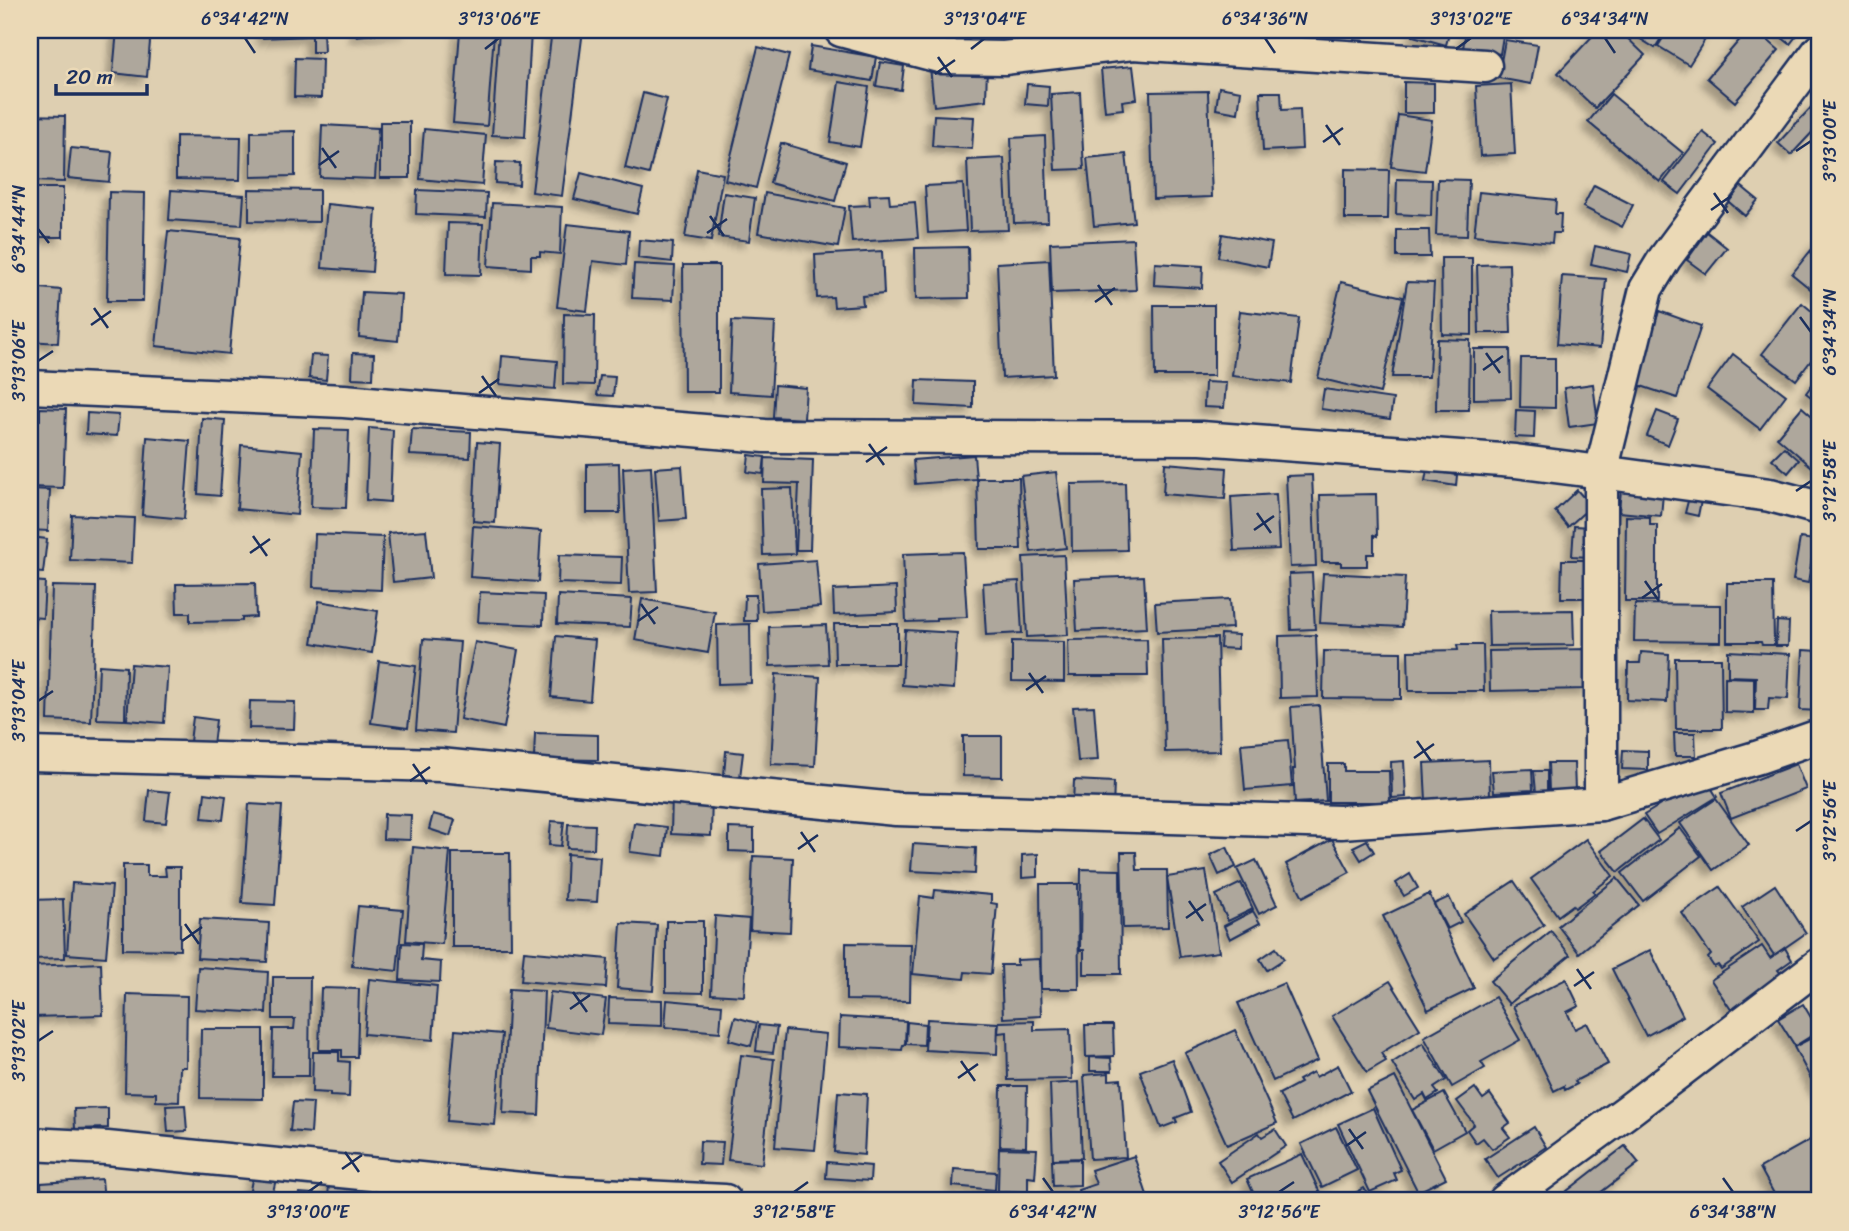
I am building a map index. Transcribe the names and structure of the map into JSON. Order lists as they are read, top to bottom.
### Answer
{
  "scale_bar": "20 m",
  "coordinates": [
    "6°34'42\"N",
    "3°13'06\"E",
    "3°13'04\"E",
    "6°34'36\"N",
    "3°13'02\"E",
    "6°34'34\"N",
    "3°13'00\"E",
    "6°34'44\"N",
    "3°12'58\"E",
    "3°12'56\"E",
    "6°34'38\"N"
  ]
}
